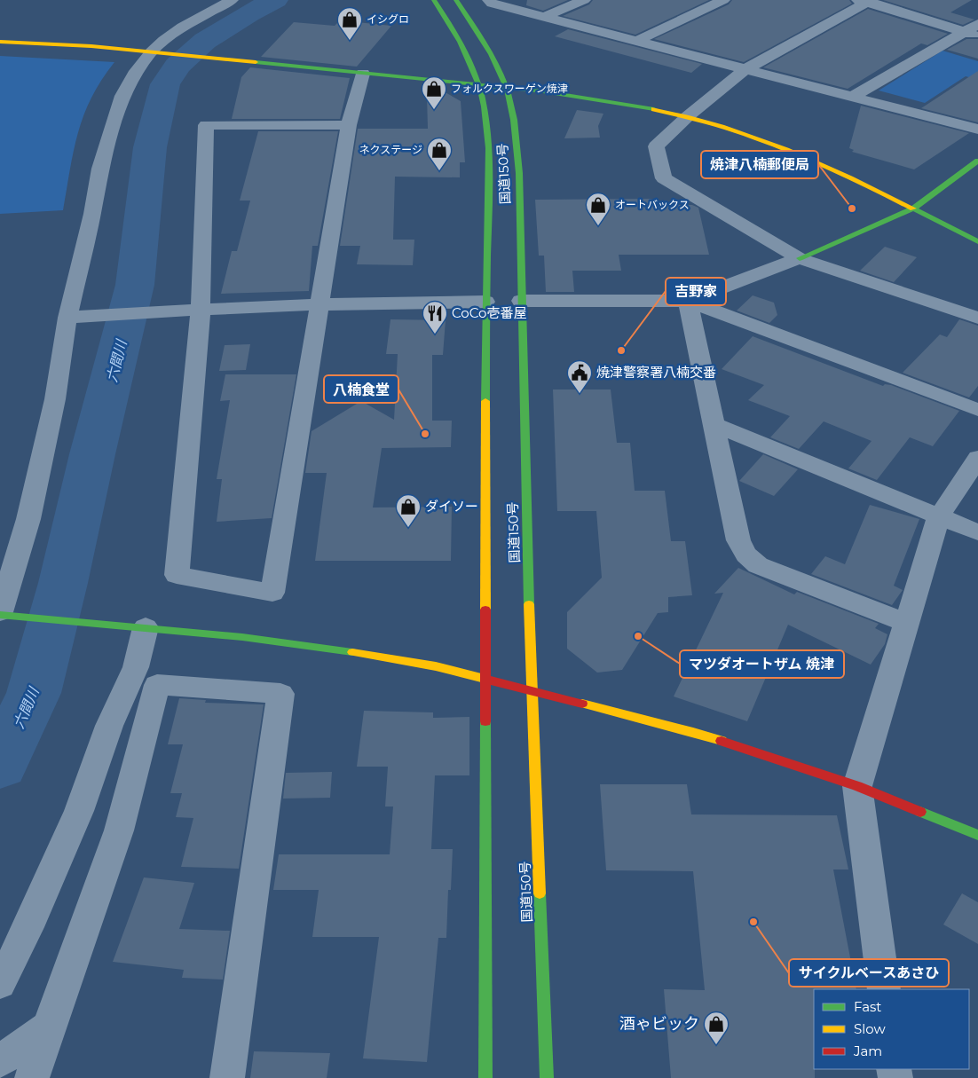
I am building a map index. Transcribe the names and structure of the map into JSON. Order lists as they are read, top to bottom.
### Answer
{
  "streets": {
    "main road": ["国道150号"]
  },
  "water": ["六間川"],
  "places": {
    "shop": [
      "イシグロ",
      "フォルクスワーゲン焼津",
      "ネクステージ",
      "オートバックス",
      "ダイソー",
      "酒ゃビック"
    ],
    "other": [
      "焼津八楠郵便局",
      "吉野家",
      "八楠食堂",
      "マツダオートザム 焼津",
      "サイクルベースあさひ"
    ],
    "restaurant": ["CoCo壱番屋"],
    "public building": ["焼津警察署八楠交番"]
  },
  "legend": ["Fast", "Slow", "Jam"]
}
